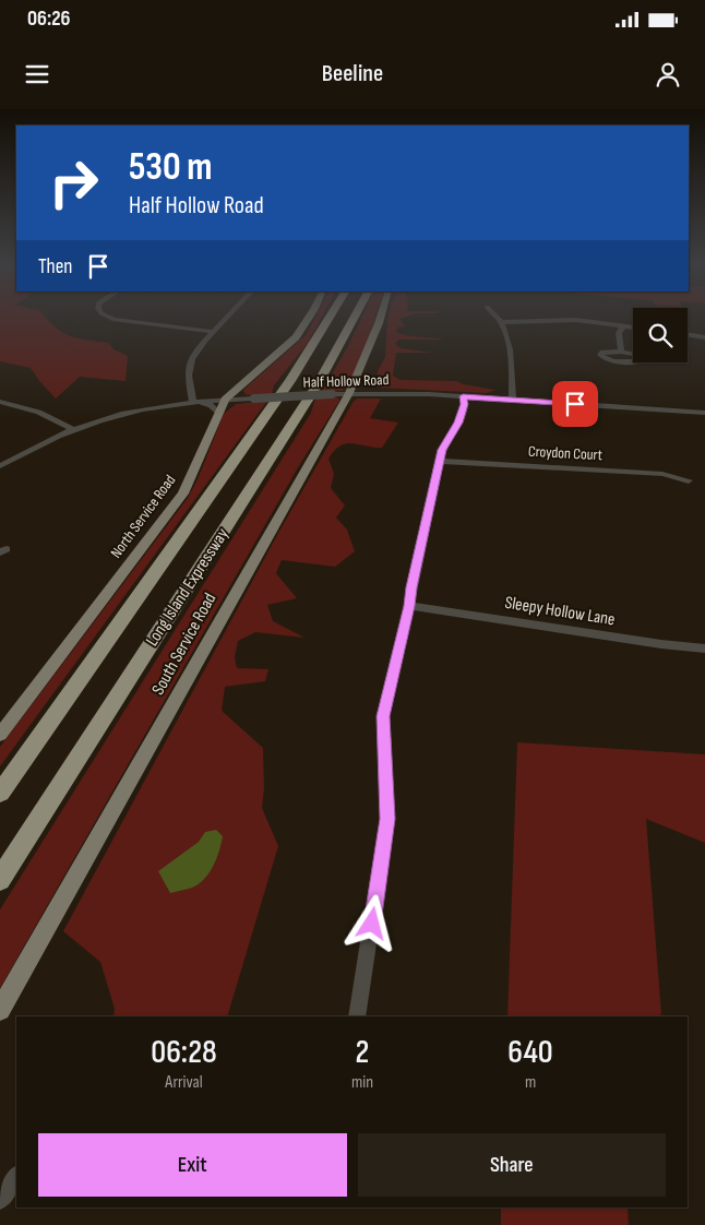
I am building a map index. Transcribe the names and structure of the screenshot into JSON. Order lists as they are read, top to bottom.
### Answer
{
  "streets": {
    "highway": ["Long Island Expressway"],
    "main road": ["North Service Road", "South Service Road"],
    "street": ["Half Hollow Road", "Croydon Court", "Sleepy Hollow Lane"]
  },
  "crossings": [
    ["Half Hollow Road", "North Service Road"],
    ["Half Hollow Road", "South Service Road"]
  ],
  "page": {
    "status": "06:26",
    "header": "Beeline",
    "turn": ["530 m", "Half Hollow Road"],
    "then": "Then",
    "eta": [
      "06:28",
      "Arrival",
      "2",
      "min",
      "640",
      "m"
    ],
    "buttons": ["Exit", "Share"]
  }
}
